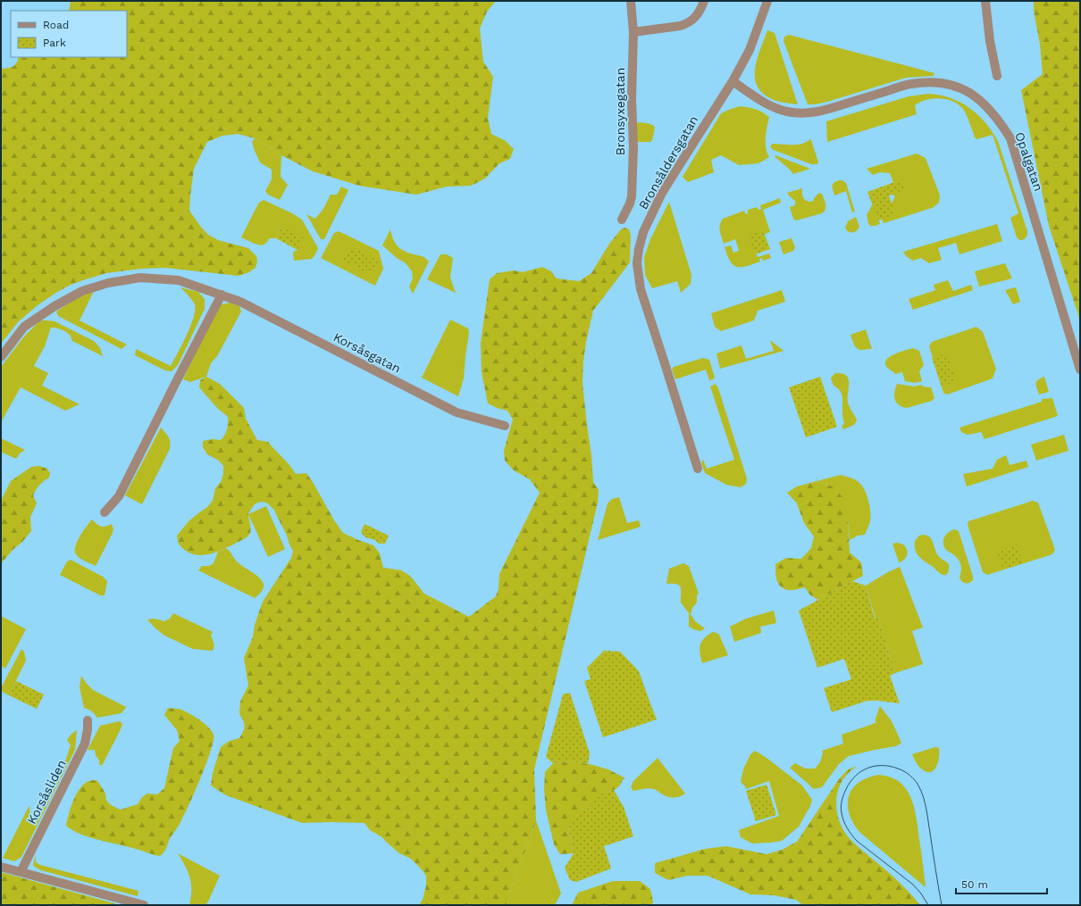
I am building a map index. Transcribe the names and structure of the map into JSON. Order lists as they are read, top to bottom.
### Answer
{
  "streets": {
    "street": [
      "Bronsyxegatan",
      "Opalgatan",
      "Bronsåldersgatan",
      "Korsåsgatan",
      "Korsåsliden"
    ]
  },
  "crossings": [
    ["Opalgatan", "Bronsåldersgatan"]
  ],
  "legend": ["Road", "Park"],
  "scale_bar": "50 m"
}
